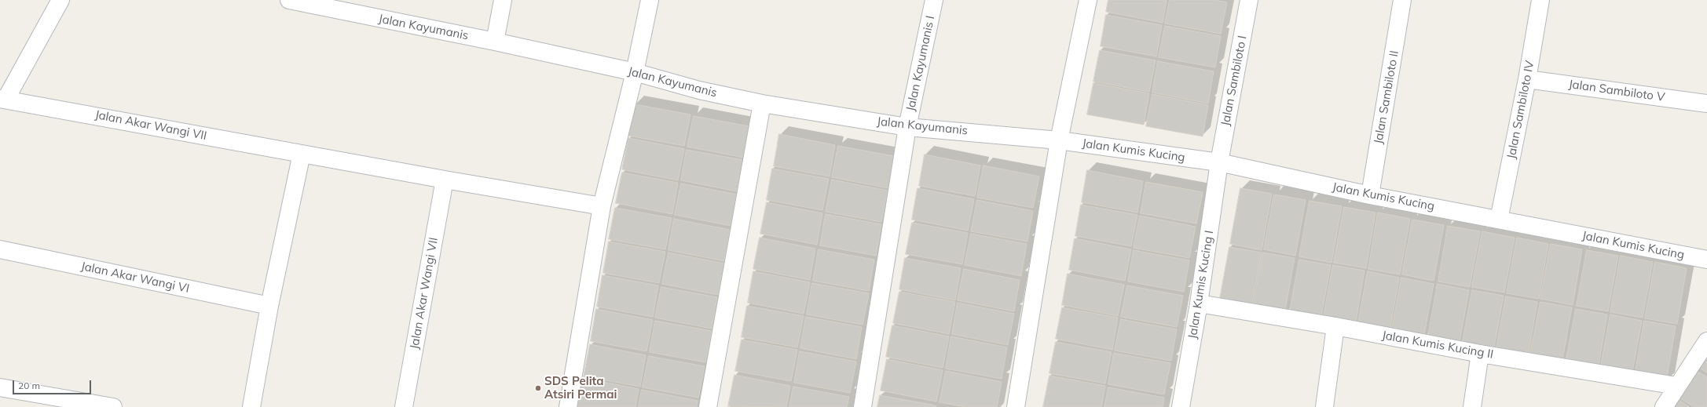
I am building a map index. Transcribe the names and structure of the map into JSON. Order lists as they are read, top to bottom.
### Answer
{
  "streets": {
    "street": [
      "Jalan Kayumanis",
      "Jalan Kayumanis I",
      "Jalan Sambiloto I",
      "Jalan Sambiloto V",
      "Jalan Sambiloto II",
      "Jalan Sambiloto IV",
      "Jalan Akar Wangi VII",
      "Jalan Kumis Kucing",
      "Jalan Akar Wangi VI",
      "Jalan Kumis Kucing I",
      "Jalan Kumis Kucing II"
    ]
  },
  "crossings": [
    ["Jalan Kayumanis", "Jalan Kayumanis I"],
    ["Jalan Kayumanis", "Jalan Kumis Kucing"],
    ["Jalan Sambiloto I", "Jalan Kumis Kucing"],
    ["Jalan Sambiloto I", "Jalan Kumis Kucing I"],
    ["Jalan Sambiloto V", "Jalan Sambiloto IV"],
    ["Jalan Sambiloto II", "Jalan Kumis Kucing"],
    ["Jalan Sambiloto IV", "Jalan Kumis Kucing"],
    ["Jalan Kumis Kucing", "Jalan Kumis Kucing I"],
    ["Jalan Kumis Kucing I", "Jalan Kumis Kucing II"]
  ],
  "places": ["SDS Pelita Atsiri Permai"],
  "scale_bar": "20 m"
}
